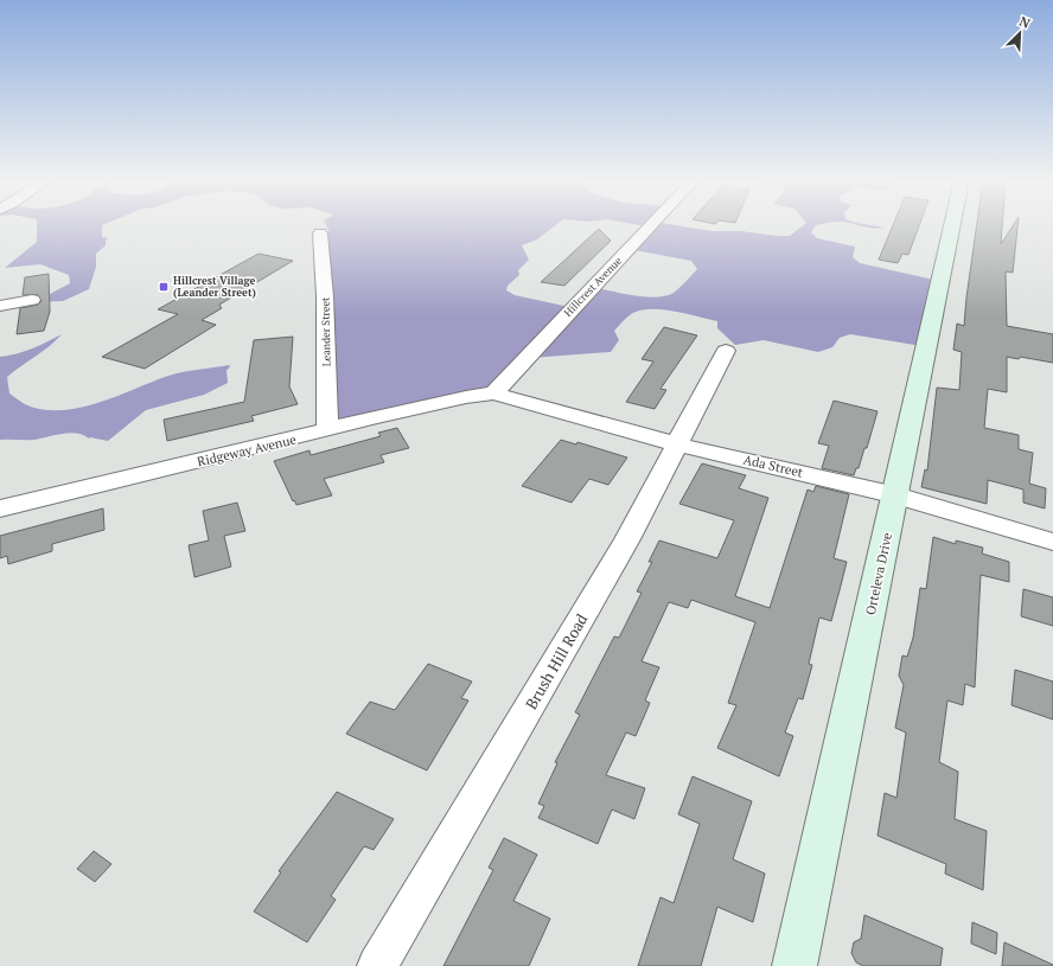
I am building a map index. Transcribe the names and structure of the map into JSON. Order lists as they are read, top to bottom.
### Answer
{
  "streets": {
    "street": [
      "Hillcrest Avenue",
      "Leander Street",
      "Ridgeway Avenue",
      "Ada Street",
      "Orteleva Drive",
      "Brush Hill Road"
    ]
  },
  "crossings": [
    ["Hillcrest Avenue", "Ridgeway Avenue"],
    ["Hillcrest Avenue", "Ada Street"],
    ["Leander Street", "Ridgeway Avenue"],
    ["Ridgeway Avenue", "Ada Street"],
    ["Ada Street", "Orteleva Drive"],
    ["Ada Street", "Brush Hill Road"]
  ],
  "places": {
    "transit": ["Hillcrest Village (Leander Street)"]
  },
  "north": "top right"
}
